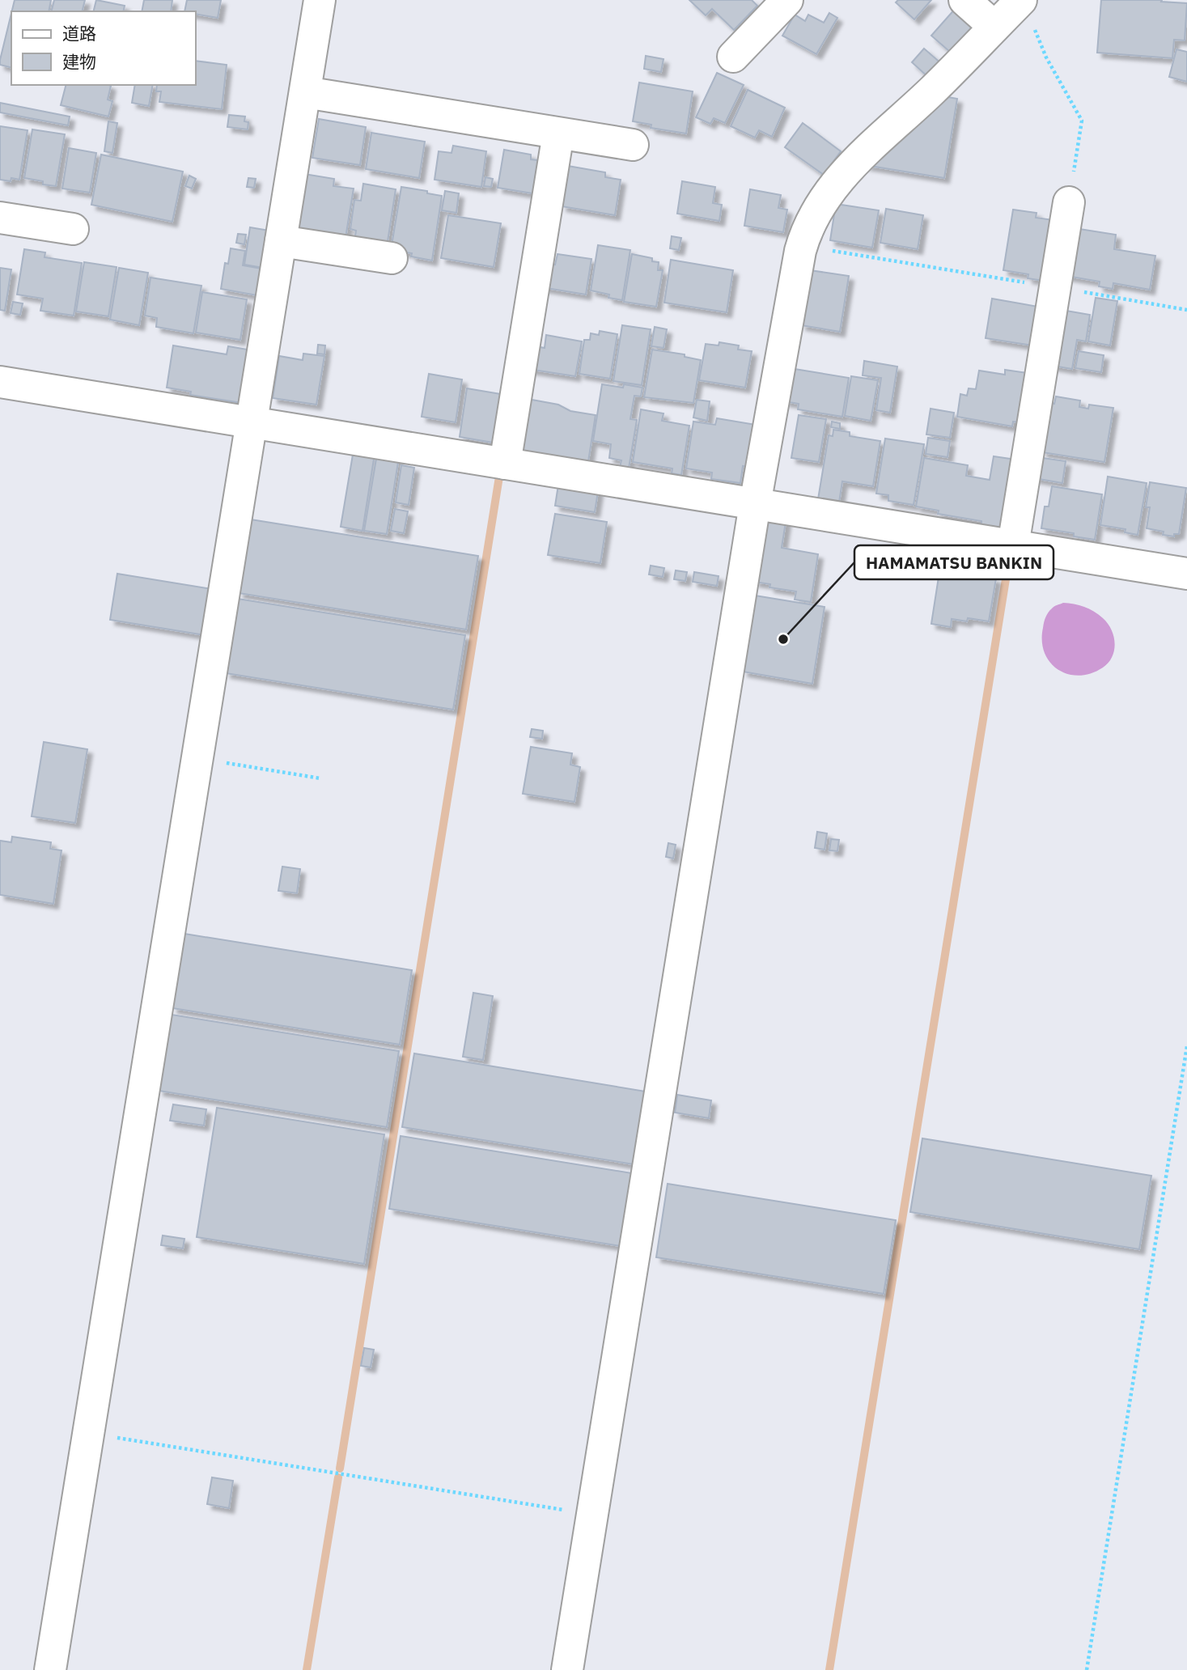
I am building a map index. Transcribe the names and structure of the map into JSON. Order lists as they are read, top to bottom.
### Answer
{
  "places": ["HAMAMATSU BANKIN"],
  "legend": ["道路", "建物"]
}
